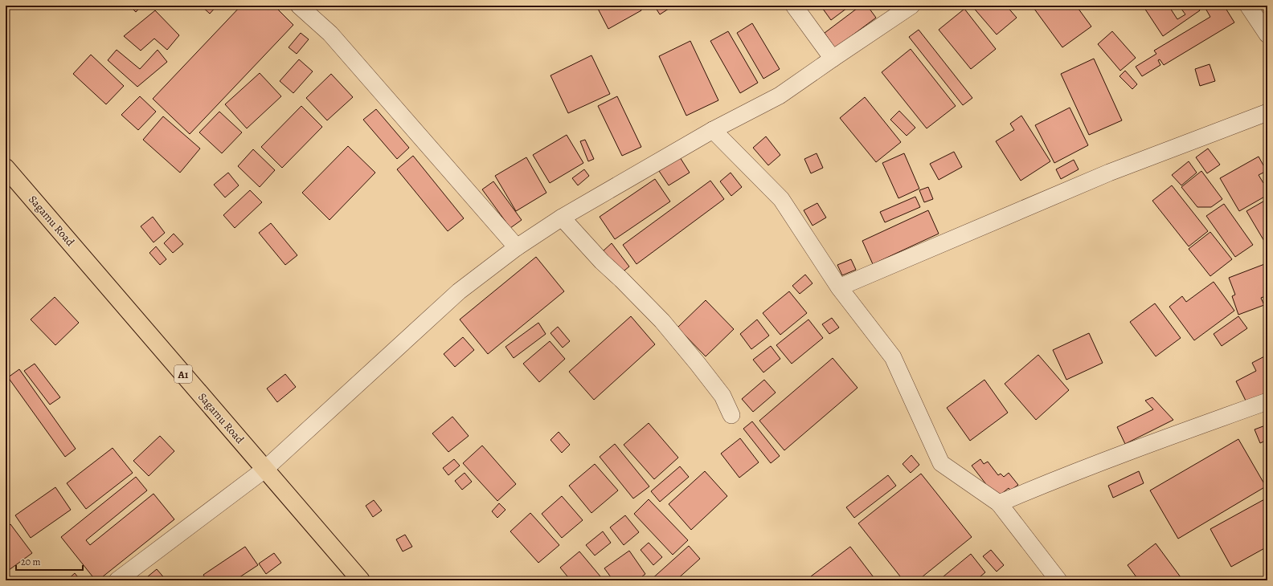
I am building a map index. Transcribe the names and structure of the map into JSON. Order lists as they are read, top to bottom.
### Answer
{
  "streets": {
    "highway": ["Sagamu Road", "A1"]
  },
  "scale_bar": "20 m"
}
